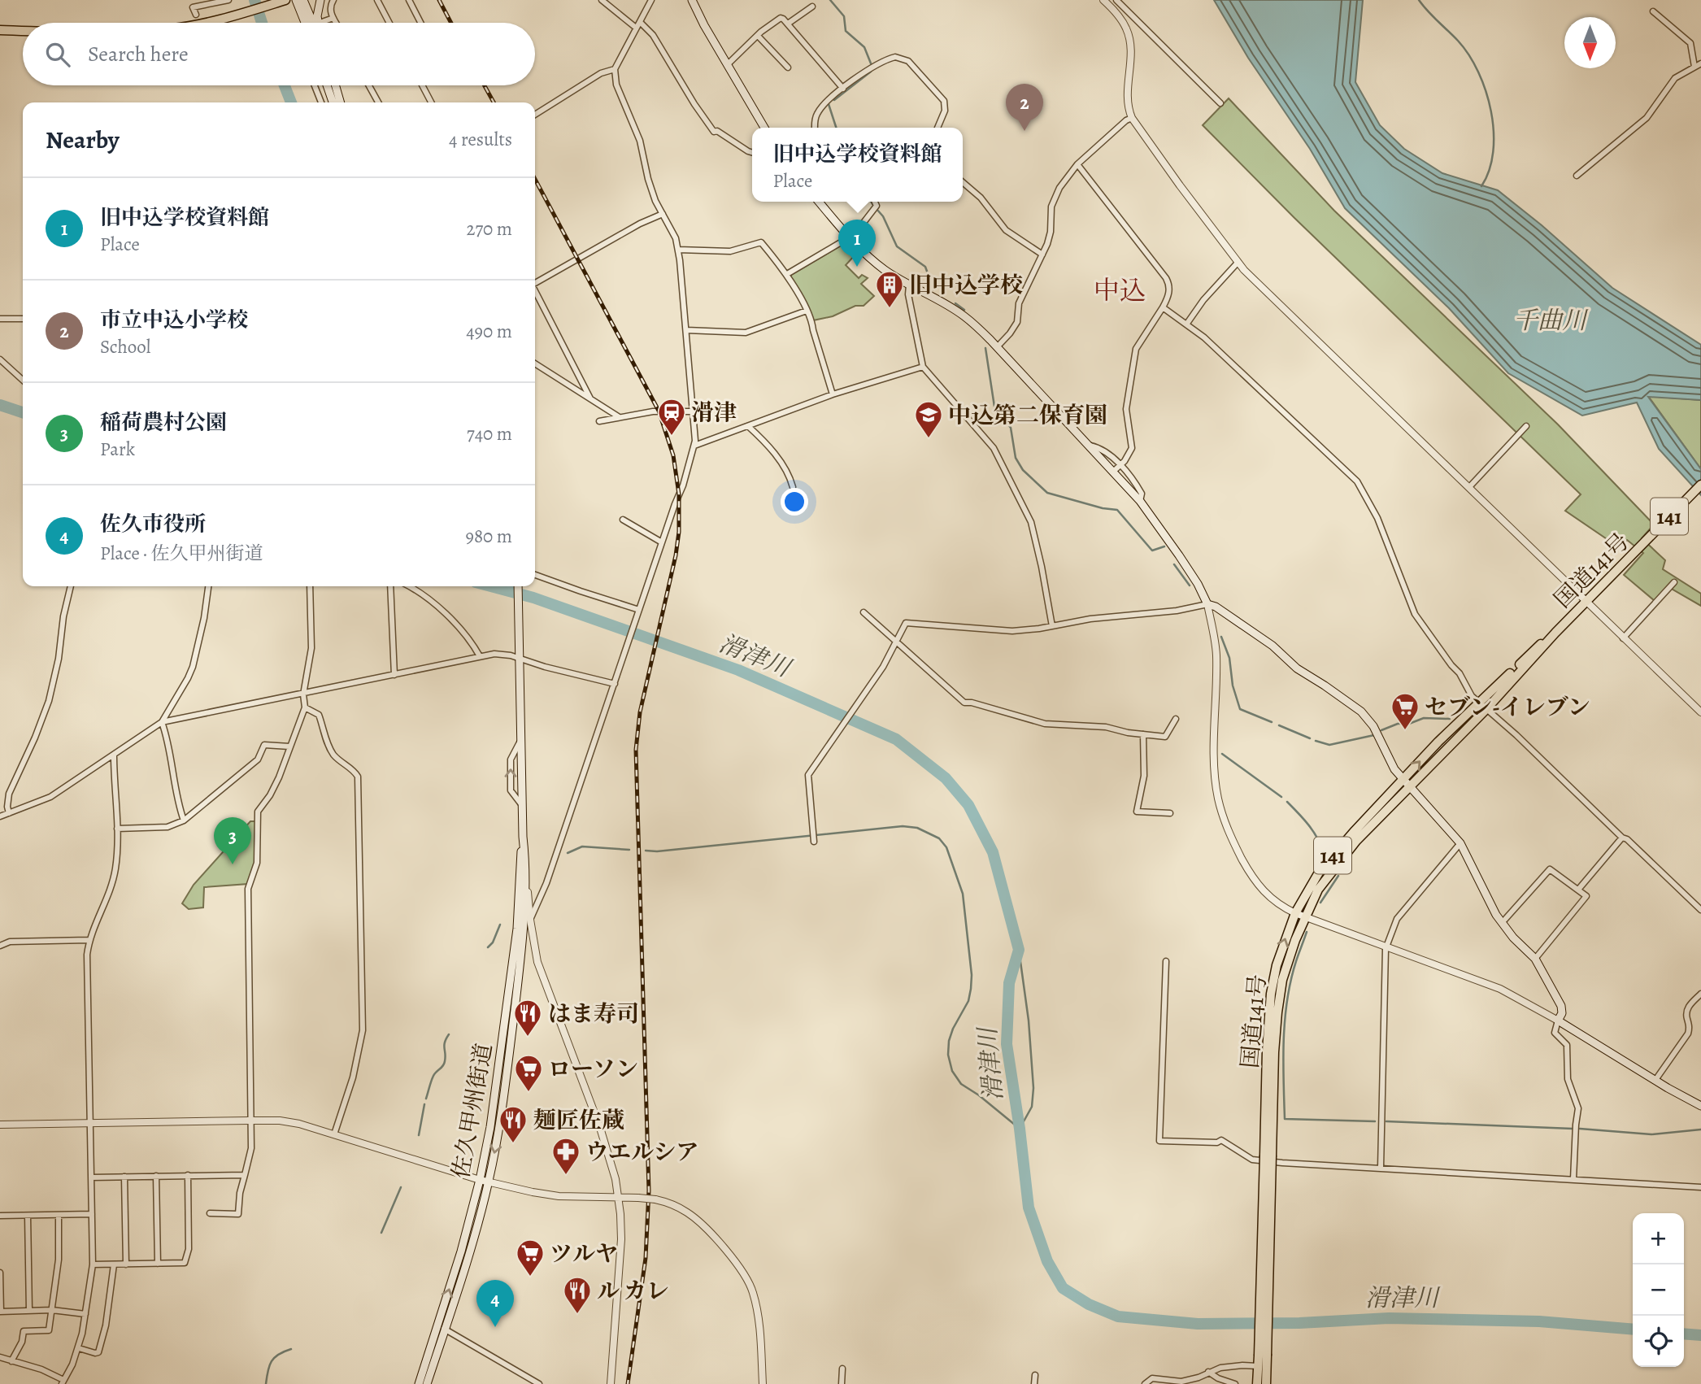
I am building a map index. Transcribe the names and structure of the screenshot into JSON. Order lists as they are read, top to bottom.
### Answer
{
  "streets": {
    "highway": ["141", "国道141号"],
    "main road": ["佐久甲州街道"]
  },
  "districts": ["中込"],
  "water": ["千曲川", "滑津川"],
  "places": {
    "building": ["旧中込学校"],
    "station": ["滑津"],
    "school or university": ["中込第二保育園"],
    "supermarket": ["セブン-イレブン", "ローソン", "ツルヤ"],
    "restaurant": ["はま寿司", "麺匠佐蔵", "ル カレ"],
    "pharmacy": ["ウエルシア"]
  },
  "north": "bottom",
  "page": {
    "search": "Search here",
    "pins": [
      "2",
      "1",
      "3",
      "4"
    ],
    "heading": ["Nearby", "4 results"],
    "popup": ["旧中込学校資料館", "Place"],
    "list": [
      {
        "mark": "1",
        "name": "旧中込学校資料館",
        "note": "Place",
        "value": "270 m"
      },
      {
        "mark": "2",
        "name": "市立中込小学校",
        "note": "School",
        "value": "490 m"
      },
      {
        "mark": "3",
        "name": "稲荷農村公園",
        "note": "Park",
        "value": "740 m"
      },
      {
        "mark": "4",
        "name": "佐久市役所",
        "note": "Place · 佐久甲州街道",
        "value": "980 m"
      }
    ],
    "map_buttons": ["+", "−"]
  }
}
